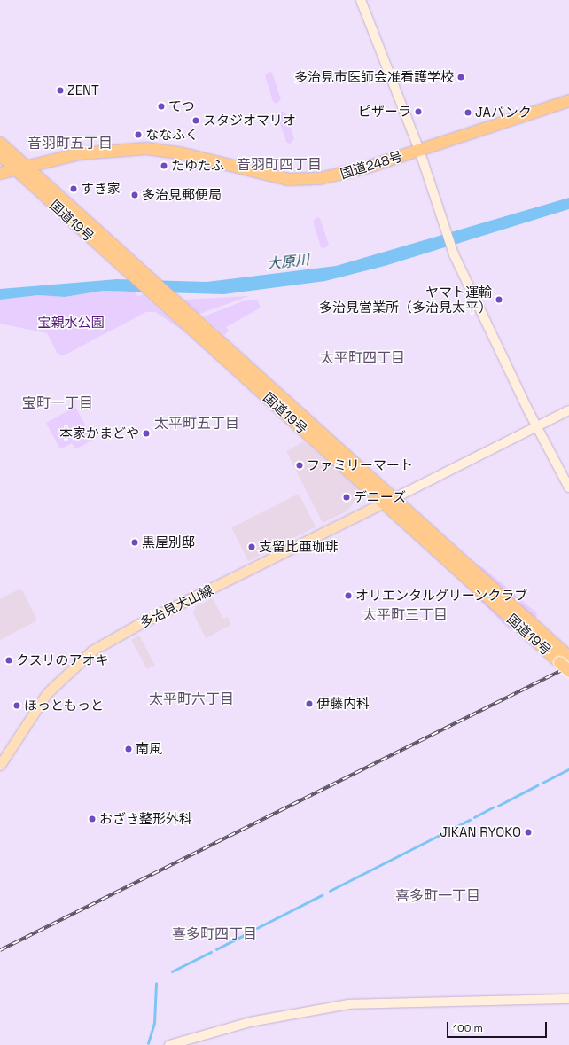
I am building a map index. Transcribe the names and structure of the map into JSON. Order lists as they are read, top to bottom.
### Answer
{
  "streets": {
    "highway": ["国道248号", "国道19号"],
    "main road": ["多治見犬山線"]
  },
  "crossings": [
    ["国道248号", "国道19号"],
    ["国道19号", "多治見犬山線"]
  ],
  "districts": [
    "音羽町五丁目",
    "音羽町四丁目",
    "太平町四丁目",
    "宝町一丁目",
    "太平町五丁目",
    "太平町三丁目",
    "太平町六丁目",
    "喜多町一丁目",
    "喜多町四丁目"
  ],
  "water": ["大原川"],
  "parks": ["宝親水公園"],
  "places": [
    "多治見市医師会准看護学校",
    "ZENT",
    "てつ",
    "ピザーラ",
    "JAバンク",
    "スタジオマリオ",
    "ななふく",
    "たゆたふ",
    "すき家",
    "多治見郵便局",
    "ヤマト運輸 多治見営業所（多治見太平）",
    "本家かまどや",
    "ファミリーマート",
    "デニーズ",
    "黒屋別邸",
    "支留比亜珈琲",
    "オリエンタルグリーンクラブ",
    "クスリのアオキ",
    "伊藤内科",
    "ほっともっと",
    "南風",
    "おざき整形外科",
    "JIKAN RYOKO"
  ],
  "scale_bar": "100 m"
}
